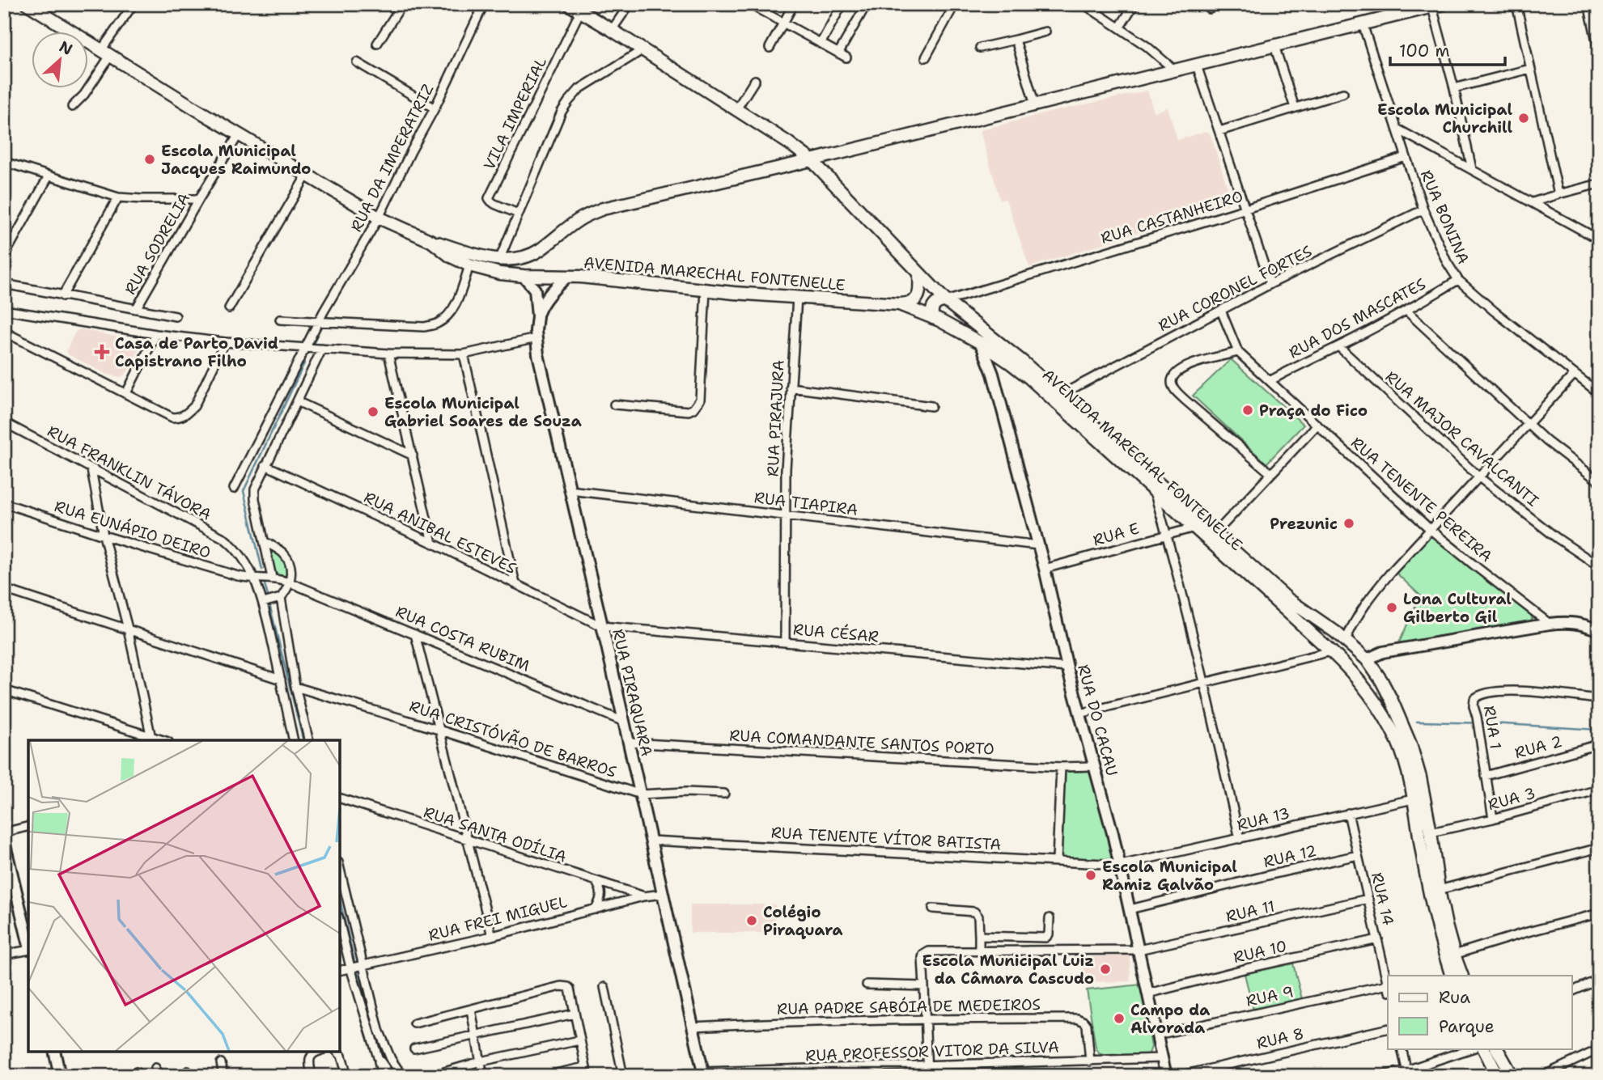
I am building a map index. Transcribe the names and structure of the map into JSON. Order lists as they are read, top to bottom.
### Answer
{
  "streets": {
    "main road": ["AVENIDA MARECHAL FONTENELLE"],
    "street": [
      "VILA IMPERIAL",
      "RUA DA IMPERATRIZ",
      "RUA CASTANHEIRO",
      "RUA BONINA",
      "RUA SODRELIA",
      "RUA CORONEL FORTES",
      "RUA DOS MASCATES",
      "RUA PIRAJURA",
      "RUA MAJOR CAVALCANTI",
      "RUA FRANKLIN TÁVORA",
      "RUA TENENTE PEREIRA",
      "RUA TIAPIRA",
      "RUA EUNÁPIO DEIRO",
      "RUA ANIBAL ESTEVES",
      "RUA E",
      "RUA CÉSAR",
      "RUA COSTA RUBIM",
      "RUA PIRAQUARA",
      "RUA DO CACAU",
      "RUA 1",
      "RUA CRISTÓVÃO DE BARROS",
      "RUA COMANDANTE SANTOS PORTO",
      "RUA 2",
      "RUA 3",
      "RUA 13",
      "RUA SANTA ODÍLIA",
      "RUA TENENTE VÍTOR BATISTA",
      "RUA 12",
      "RUA 14",
      "RUA 11",
      "RUA FREI MIGUEL",
      "RUA 10",
      "RUA 9",
      "RUA PADRE SABÓIA DE MEDEIROS",
      "RUA 8",
      "RUA PROFESSOR VITOR DA SILVA"
    ]
  },
  "crossings": [
    ["VILA IMPERIAL", "AVENIDA MARECHAL FONTENELLE"],
    ["RUA CASTANHEIRO", "RUA BONINA"],
    ["RUA CASTANHEIRO", "AVENIDA MARECHAL FONTENELLE"],
    ["RUA BONINA", "RUA CORONEL FORTES"],
    ["RUA BONINA", "RUA DOS MASCATES"],
    ["AVENIDA MARECHAL FONTENELLE", "RUA CORONEL FORTES"],
    ["AVENIDA MARECHAL FONTENELLE", "RUA PIRAJURA"],
    ["AVENIDA MARECHAL FONTENELLE", "RUA E"],
    ["AVENIDA MARECHAL FONTENELLE", "RUA PIRAQUARA"],
    ["AVENIDA MARECHAL FONTENELLE", "RUA DO CACAU"],
    ["AVENIDA MARECHAL FONTENELLE", "RUA 3"],
    ["AVENIDA MARECHAL FONTENELLE", "RUA 13"],
    ["RUA CORONEL FORTES", "RUA TENENTE PEREIRA"],
    ["RUA DOS MASCATES", "RUA MAJOR CAVALCANTI"],
    ["RUA DOS MASCATES", "RUA TENENTE PEREIRA"],
    ["RUA PIRAJURA", "RUA TIAPIRA"],
    ["RUA PIRAJURA", "RUA CÉSAR"],
    ["RUA FRANKLIN TÁVORA", "RUA EUNÁPIO DEIRO"],
    ["RUA TIAPIRA", "RUA PIRAQUARA"],
    ["RUA TIAPIRA", "RUA DO CACAU"],
    ["RUA EUNÁPIO DEIRO", "RUA COSTA RUBIM"],
    ["RUA ANIBAL ESTEVES", "RUA CÉSAR"],
    ["RUA ANIBAL ESTEVES", "RUA PIRAQUARA"],
    ["RUA E", "RUA DO CACAU"],
    ["RUA CÉSAR", "RUA PIRAQUARA"],
    ["RUA CÉSAR", "RUA DO CACAU"],
    ["RUA COSTA RUBIM", "RUA PIRAQUARA"],
    ["RUA PIRAQUARA", "RUA CRISTÓVÃO DE BARROS"],
    ["RUA PIRAQUARA", "RUA COMANDANTE SANTOS PORTO"],
    ["RUA PIRAQUARA", "RUA TENENTE VÍTOR BATISTA"],
    ["RUA PIRAQUARA", "RUA FREI MIGUEL"],
    ["RUA PIRAQUARA", "RUA PADRE SABÓIA DE MEDEIROS"],
    ["RUA PIRAQUARA", "RUA PROFESSOR VITOR DA SILVA"],
    ["RUA DO CACAU", "RUA COMANDANTE SANTOS PORTO"],
    ["RUA DO CACAU", "RUA 13"],
    ["RUA DO CACAU", "RUA TENENTE VÍTOR BATISTA"],
    ["RUA DO CACAU", "RUA 12"],
    ["RUA DO CACAU", "RUA 11"],
    ["RUA DO CACAU", "RUA 10"],
    ["RUA DO CACAU", "RUA 9"],
    ["RUA DO CACAU", "RUA PROFESSOR VITOR DA SILVA"],
    ["RUA 1", "RUA 2"],
    ["RUA 1", "RUA 3"],
    ["RUA 13", "RUA TENENTE VÍTOR BATISTA"],
    ["RUA 13", "RUA 14"],
    ["RUA SANTA ODÍLIA", "RUA FREI MIGUEL"],
    ["RUA 12", "RUA 14"],
    ["RUA 14", "RUA 11"],
    ["RUA 14", "RUA 10"],
    ["RUA PADRE SABÓIA DE MEDEIROS", "RUA PROFESSOR VITOR DA SILVA"]
  ],
  "places": {
    "other": [
      "Escola Municipal Churchill",
      "Escola Municipal Jacques Raimundo",
      "Praça do Fico",
      "Escola Municipal Gabriel Soares de Souza",
      "Prezunic",
      "Lona Cultural Gilberto Gil",
      "Escola Municipal Ramiz Galvão",
      "Colégio Piraquara",
      "Escola Municipal Luiz da Câmara Cascudo",
      "Campo da Alvorada"
    ],
    "health": ["Casa de Parto David Capistrano Filho"]
  },
  "legend": ["Rua", "Parque"],
  "scale_bar": "100 m",
  "north": "top right"
}
